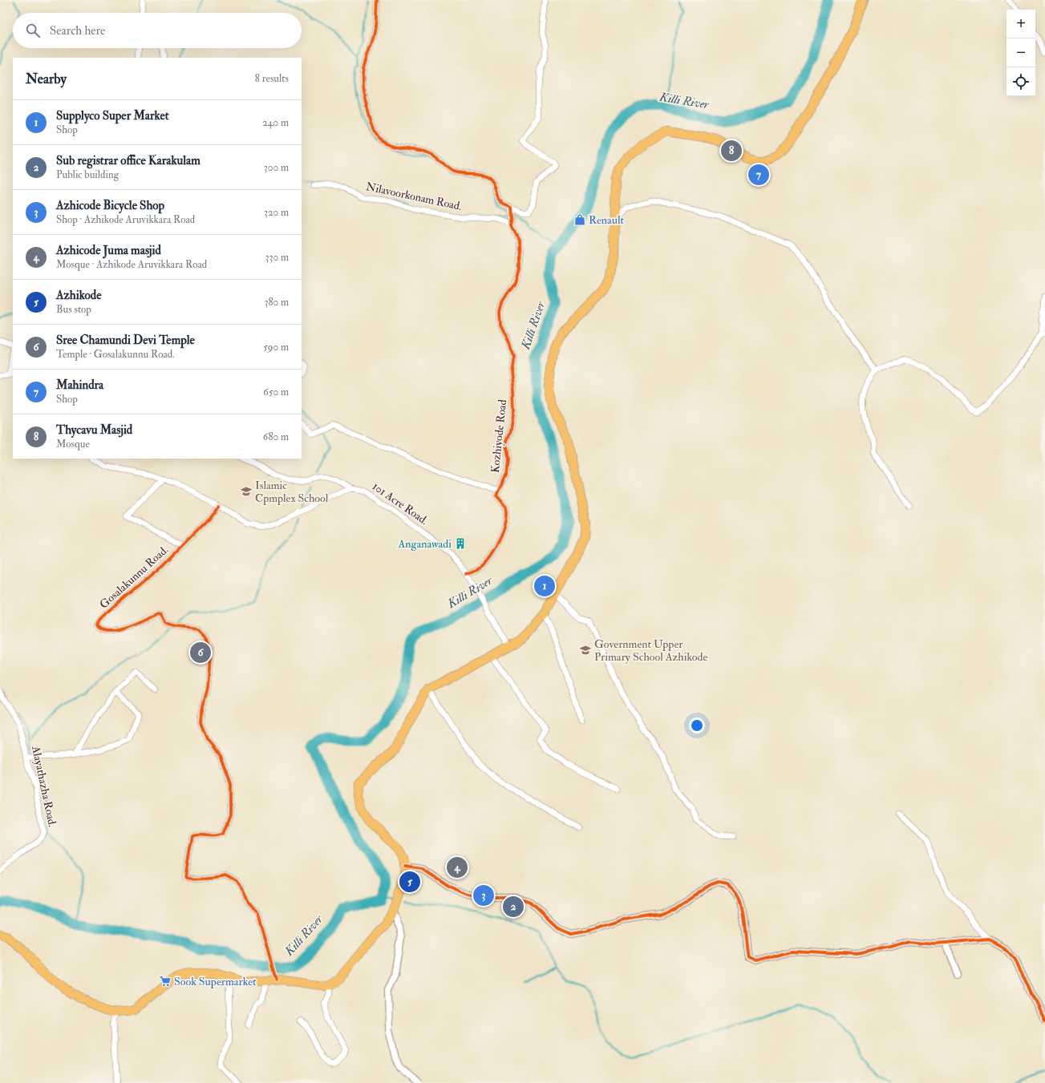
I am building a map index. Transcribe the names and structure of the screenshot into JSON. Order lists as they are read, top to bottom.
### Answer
{
  "streets": {
    "street": [
      "Nilavoorkonam Road.",
      "Kozhiyode Road",
      "101 Acre Road.",
      "Gosalakunnu Road.",
      "Alayathazha Road."
    ]
  },
  "crossings": [
    ["Nilavoorkonam Road.", "Kozhiyode Road"]
  ],
  "water": ["Killi River"],
  "places": {
    "shop": ["Renault"],
    "school or university": ["Islamic Cpmplex School", "Government Upper Primary School Azhikode"],
    "building": ["Anganawadi"],
    "supermarket": ["Sook Supermarket"]
  },
  "page": {
    "map_buttons": ["+", "−"],
    "search": "Search here",
    "heading": ["Nearby", "8 results"],
    "list": [
      {
        "mark": "1",
        "name": "Supplyco Super Market",
        "note": "Shop",
        "value": "240 m"
      },
      {
        "mark": "2",
        "name": "Sub registrar office Karakulam",
        "note": "Public building",
        "value": "300 m"
      },
      {
        "mark": "3",
        "name": "Azhicode Bicycle Shop",
        "note": "Shop · Azhikode Aruvikkara Road",
        "value": "320 m"
      },
      {
        "mark": "4",
        "name": "Azhicode Juma masjid",
        "note": "Mosque · Azhikode Aruvikkara Road",
        "value": "330 m"
      },
      {
        "mark": "5",
        "name": "Azhikode",
        "note": "Bus stop",
        "value": "380 m"
      },
      {
        "mark": "6",
        "name": "Sree Chamundi Devi Temple",
        "note": "Temple · Gosalakunnu Road.",
        "value": "590 m"
      },
      {
        "mark": "7",
        "name": "Mahindra",
        "note": "Shop",
        "value": "650 m"
      },
      {
        "mark": "8",
        "name": "Thycavu Masjid",
        "note": "Mosque",
        "value": "680 m"
      }
    ],
    "pins": [
      "8",
      "7",
      "1",
      "6",
      "4",
      "5",
      "3",
      "2"
    ]
  }
}
